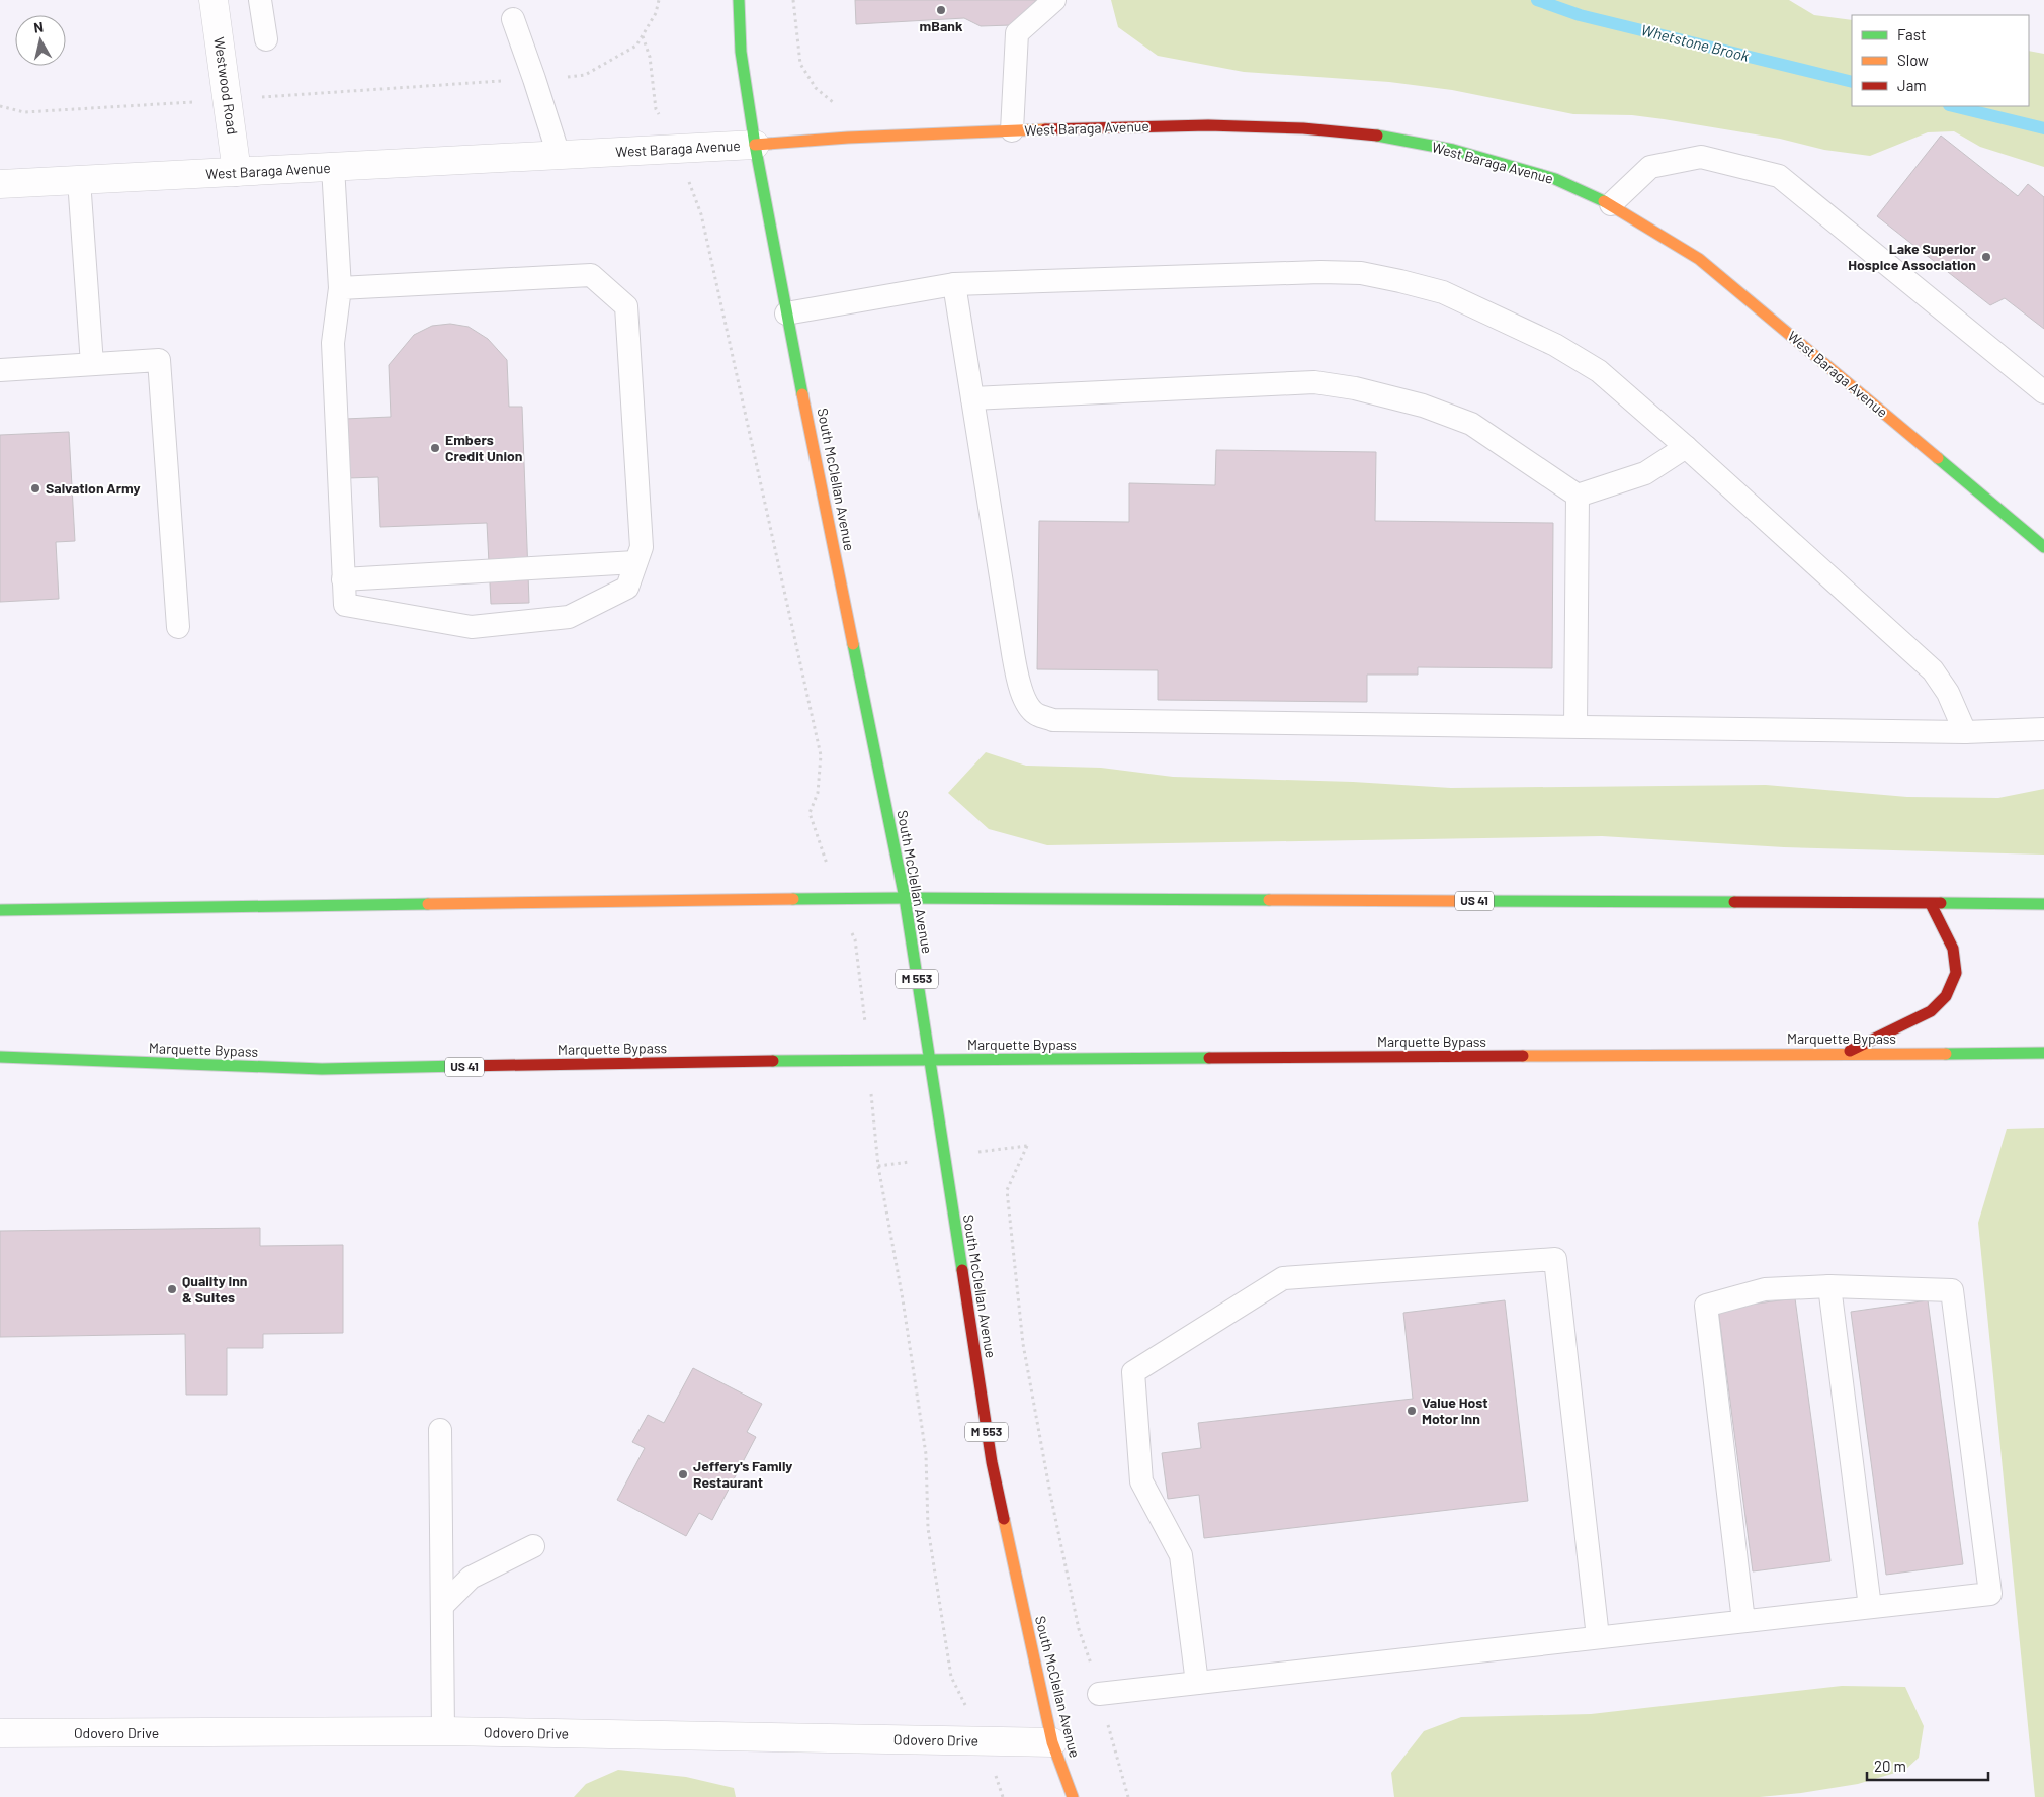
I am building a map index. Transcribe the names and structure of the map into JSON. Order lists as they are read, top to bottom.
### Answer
{
  "streets": {
    "main road": [
      "West Baraga Avenue",
      "South McClellan Avenue",
      "US 41",
      "M 553",
      "Marquette Bypass"
    ],
    "street": ["Westwood Road", "Odovero Drive"]
  },
  "crossings": [
    ["Westwood Road", "West Baraga Avenue"],
    ["West Baraga Avenue", "South McClellan Avenue"],
    ["South McClellan Avenue", "US 41"],
    ["South McClellan Avenue", "Marquette Bypass"],
    ["South McClellan Avenue", "Odovero Drive"]
  ],
  "water": ["Whetstone Brook"],
  "places": [
    "mBank",
    "Lake Superior Hospice Association",
    "Embers Credit Union",
    "Salvation Army",
    "Quality Inn & Suites",
    "Value Host Motor Inn",
    "Jeffery's Family Restaurant"
  ],
  "legend": ["Fast", "Slow", "Jam"],
  "scale_bar": "20 m",
  "north": "top"
}
